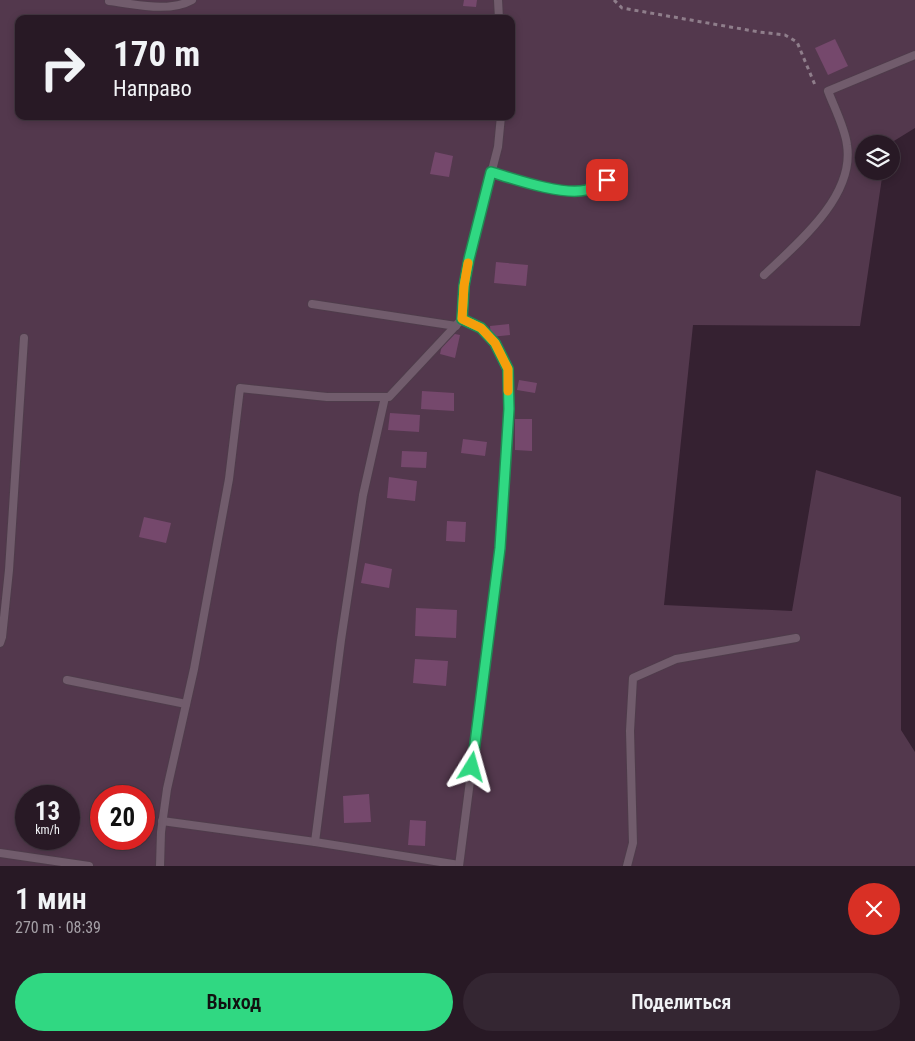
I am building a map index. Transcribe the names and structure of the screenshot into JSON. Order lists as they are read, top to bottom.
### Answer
{
  "page": {
    "turn": ["170 m", "Направо"],
    "speed": "13 km/h",
    "limit": "20",
    "heading": ["1 мин", "270 m · 08:39"],
    "buttons": ["Выход", "Поделиться"]
  }
}
